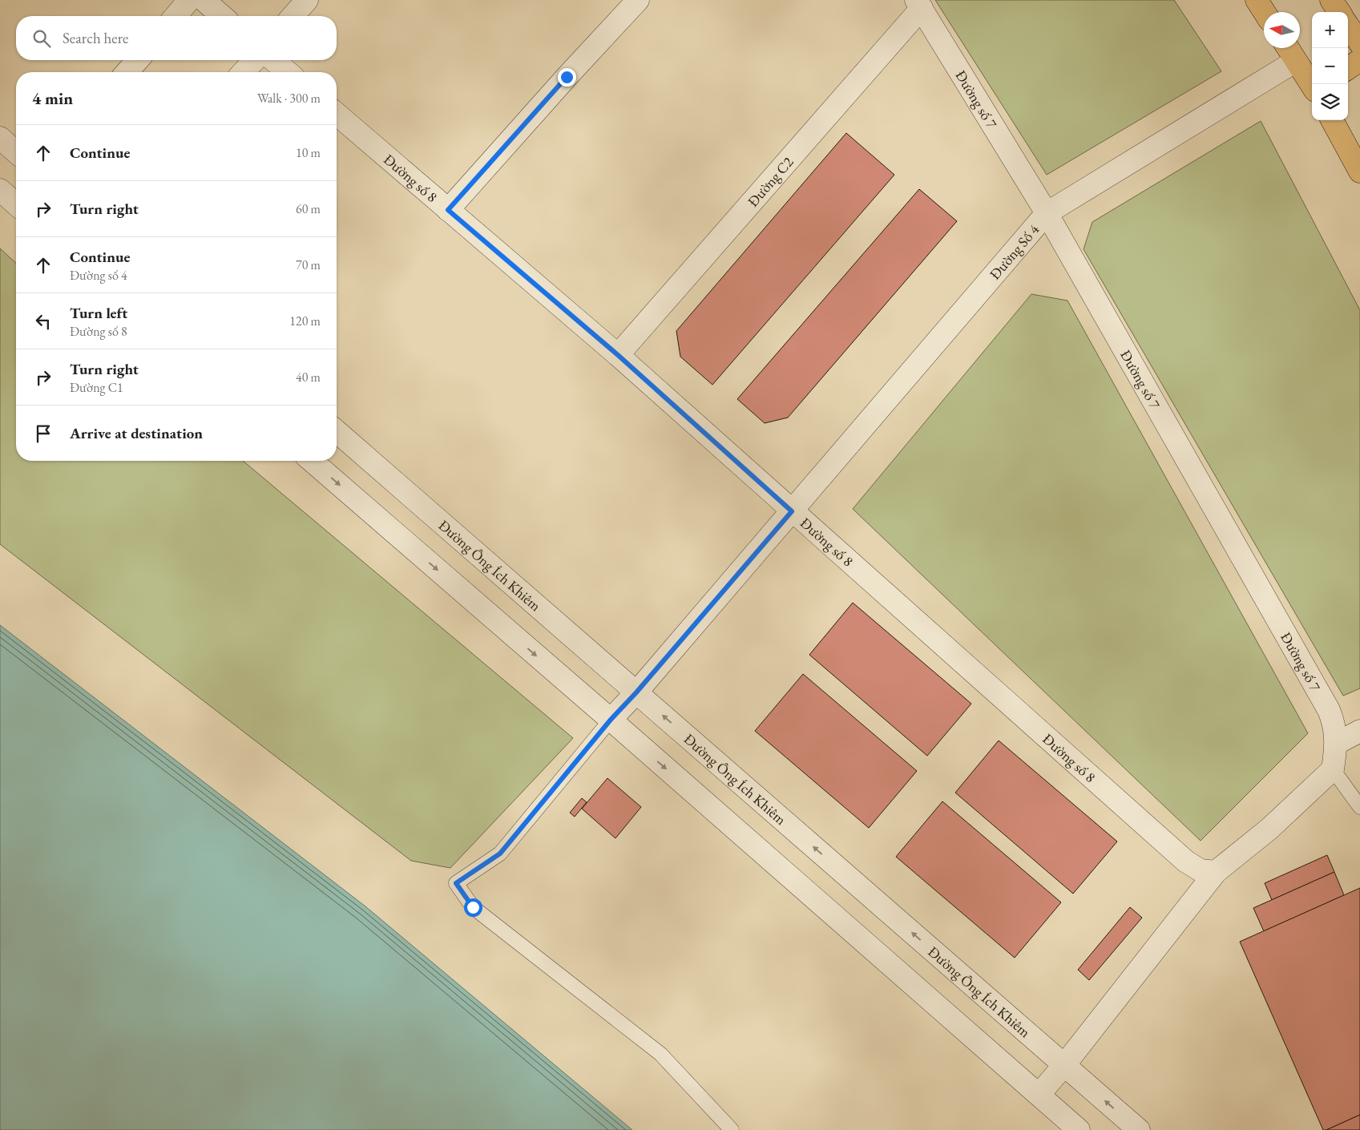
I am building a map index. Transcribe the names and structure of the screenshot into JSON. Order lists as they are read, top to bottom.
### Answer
{
  "streets": {
    "street": [
      "Đường số 7",
      "Đường số 8",
      "Đường C2",
      "Đường Số 4",
      "Đường Ông Ích Khiêm"
    ]
  },
  "crossings": [
    ["Đường số 7", "Đường C2"],
    ["Đường số 7", "Đường Số 4"],
    ["Đường số 8", "Đường C2"],
    ["Đường số 8", "Đường Số 4"]
  ],
  "north": "left",
  "page": {
    "map_buttons": ["+", "−"],
    "search": "Search here",
    "heading": ["4 min", "Walk · 300 m"],
    "list": [
      ["Continue", "10 m"],
      ["Turn right", "60 m"],
      ["Continue", "Đường số 4", "70 m"],
      ["Turn left", "Đường số 8", "120 m"],
      ["Turn right", "Đường C1", "40 m"],
      "Arrive at destination"
    ]
  }
}
